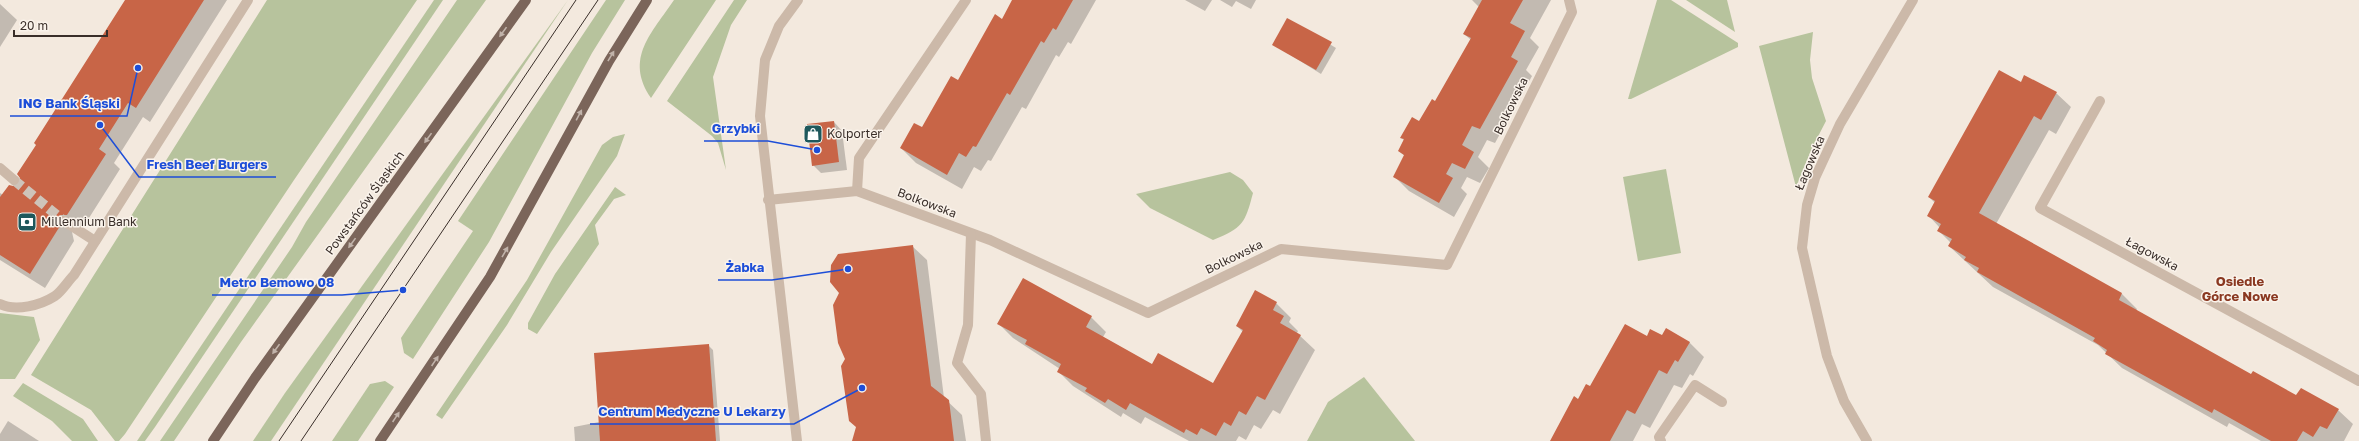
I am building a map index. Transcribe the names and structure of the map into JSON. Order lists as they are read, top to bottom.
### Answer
{
  "streets": {
    "main road": ["Powstańców Śląskich"],
    "street": ["Bolkowska", "Łagowska"]
  },
  "one_way": ["Powstańców Śląskich"],
  "districts": ["Osiedle Górce Nowe"],
  "places": {
    "other": [
      "ING Bank Śląski",
      "Fresh Beef Burgers",
      "Grzybki",
      "Żabka",
      "Metro Bemowo 08",
      "Centrum Medyczne U Lekarzy"
    ],
    "shop": ["Kolporter"],
    "bank": ["Millennium Bank"]
  },
  "scale_bar": "20 m"
}
